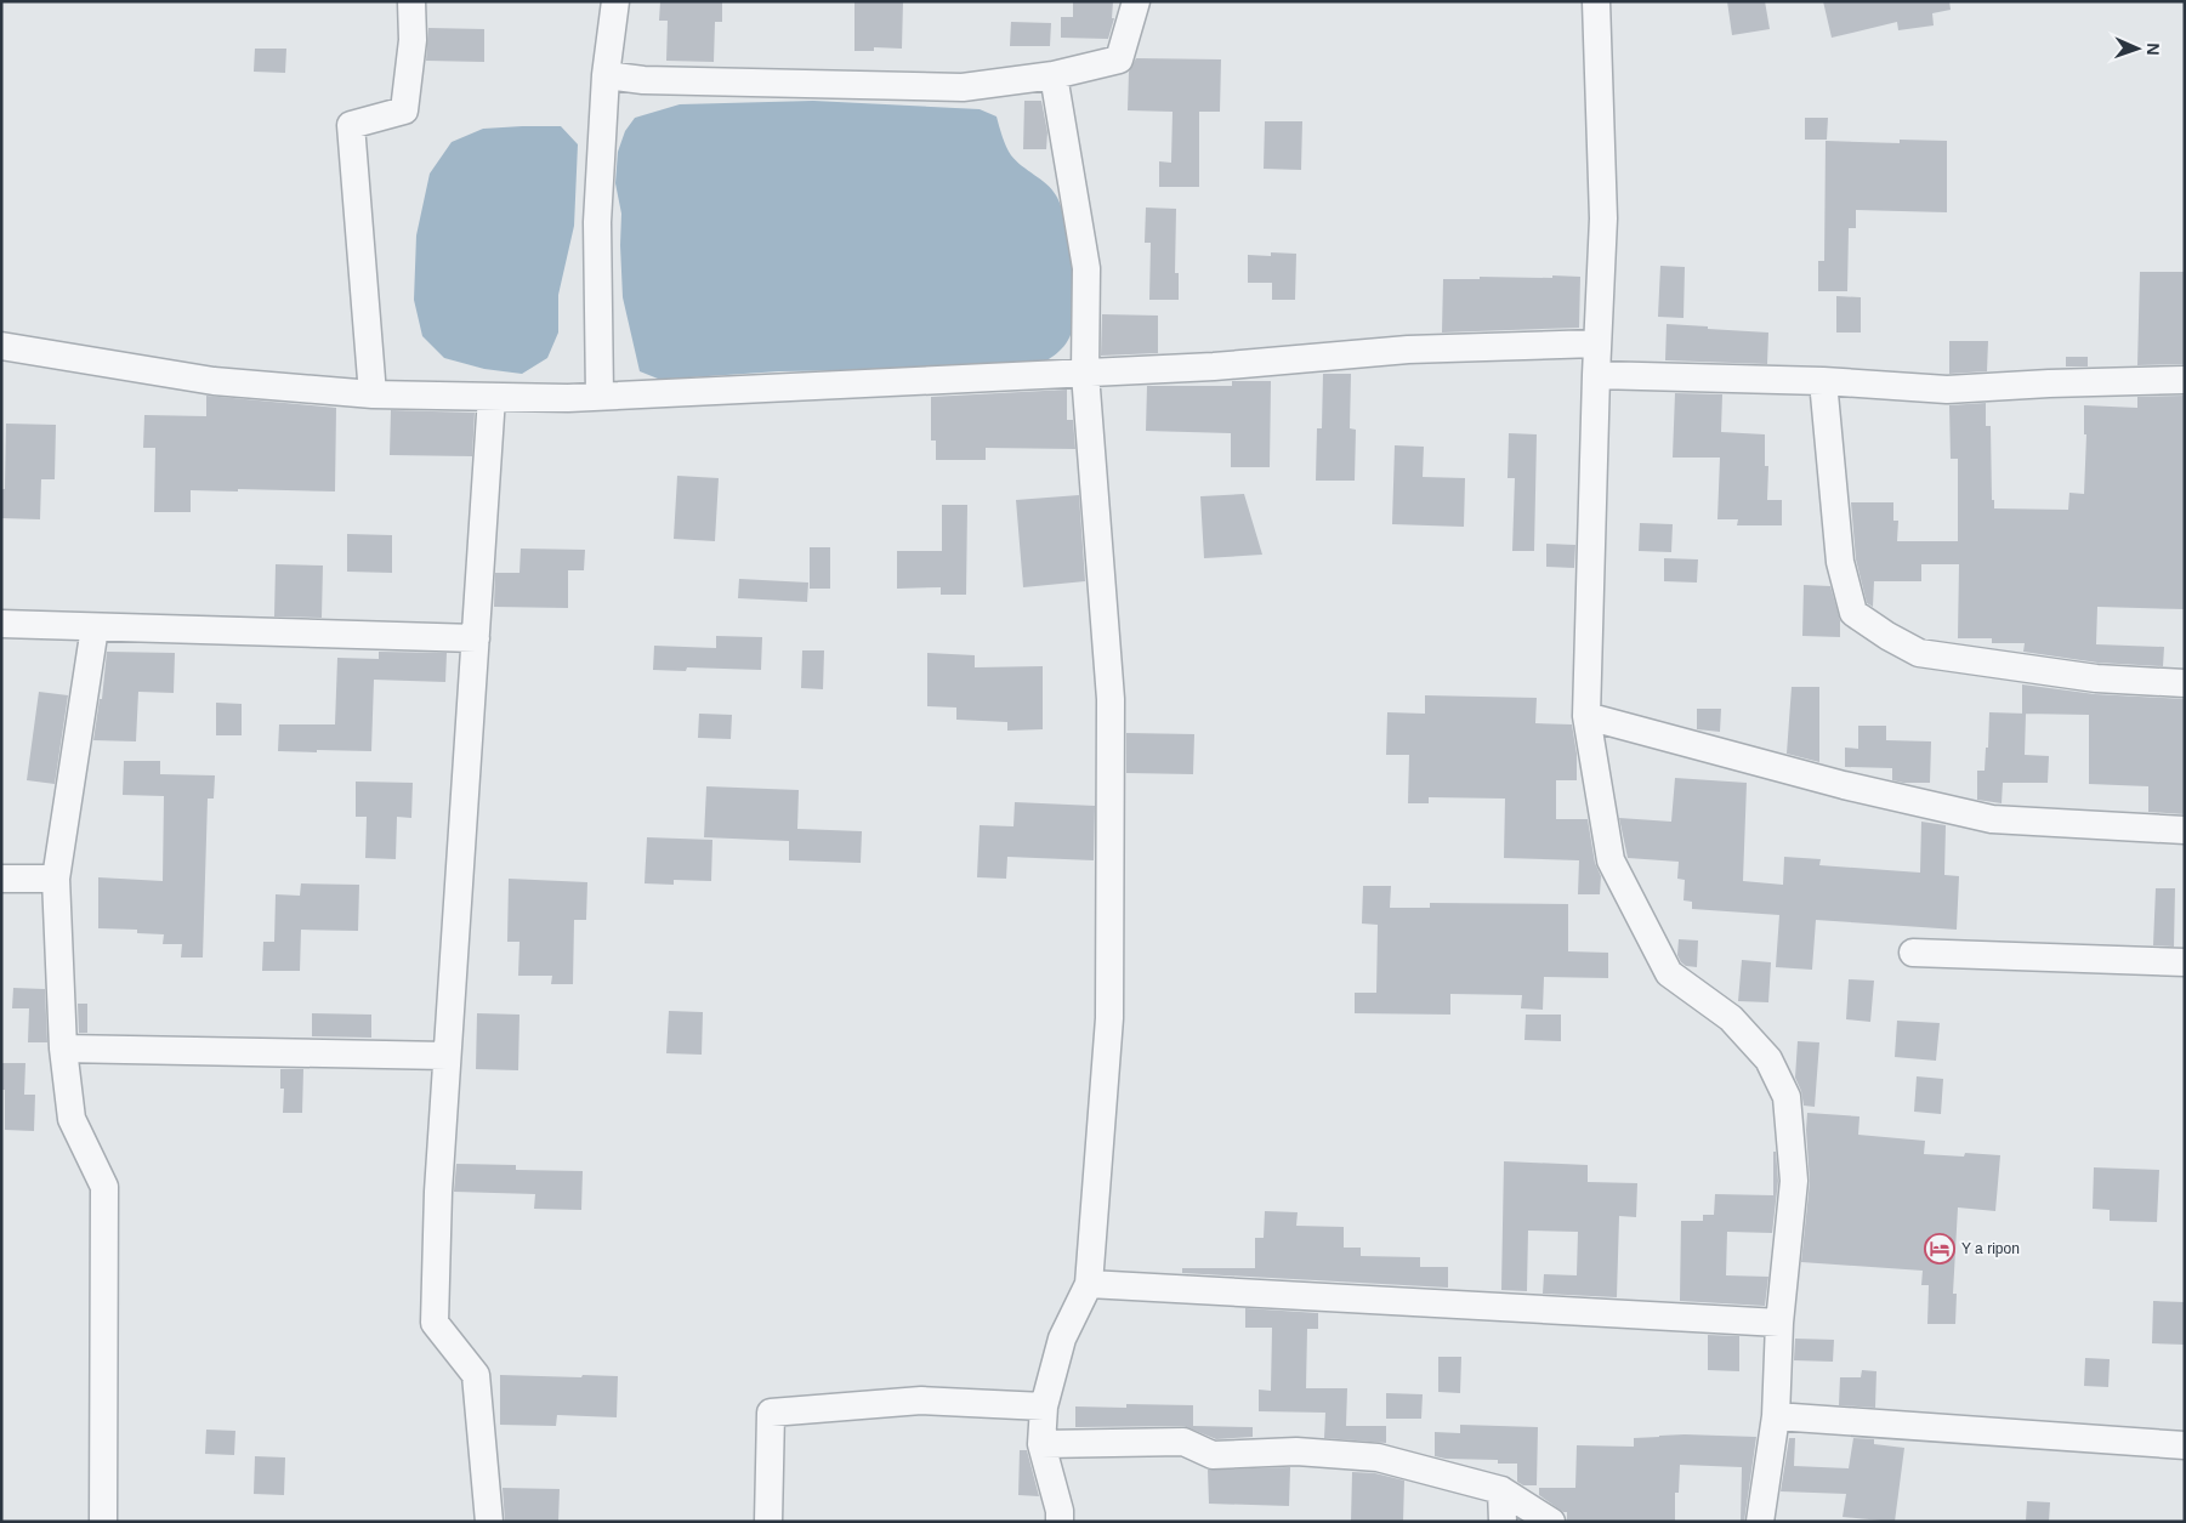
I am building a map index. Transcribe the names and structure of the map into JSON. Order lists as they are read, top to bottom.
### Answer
{
  "places": {
    "hotel": ["Y a ripon"]
  },
  "north": "right"
}
